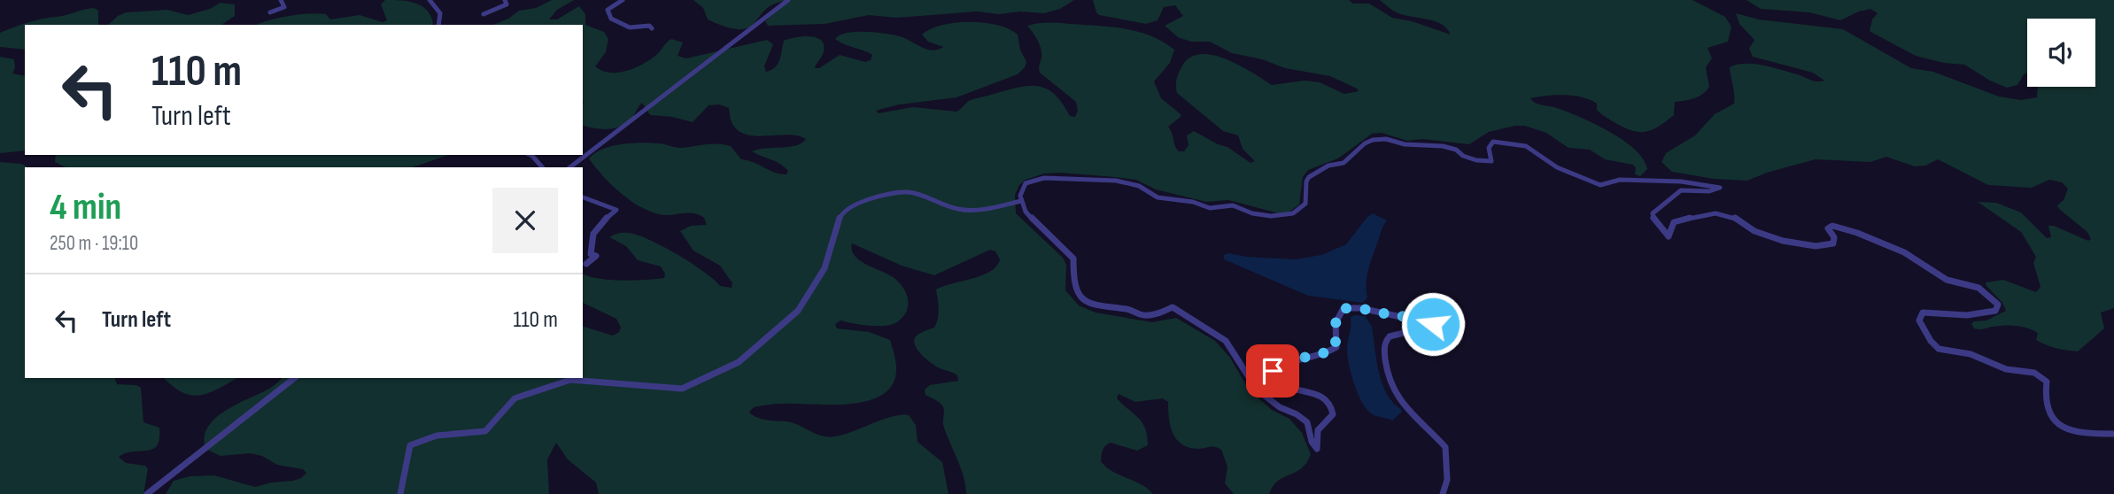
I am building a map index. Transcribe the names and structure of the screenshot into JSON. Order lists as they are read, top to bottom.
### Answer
{
  "page": {
    "turn": ["110 m", "Turn left"],
    "heading": ["4 min", "250 m · 19:10"],
    "list": [
      {
        "name": "Turn left",
        "value": "110 m"
      }
    ]
  }
}
